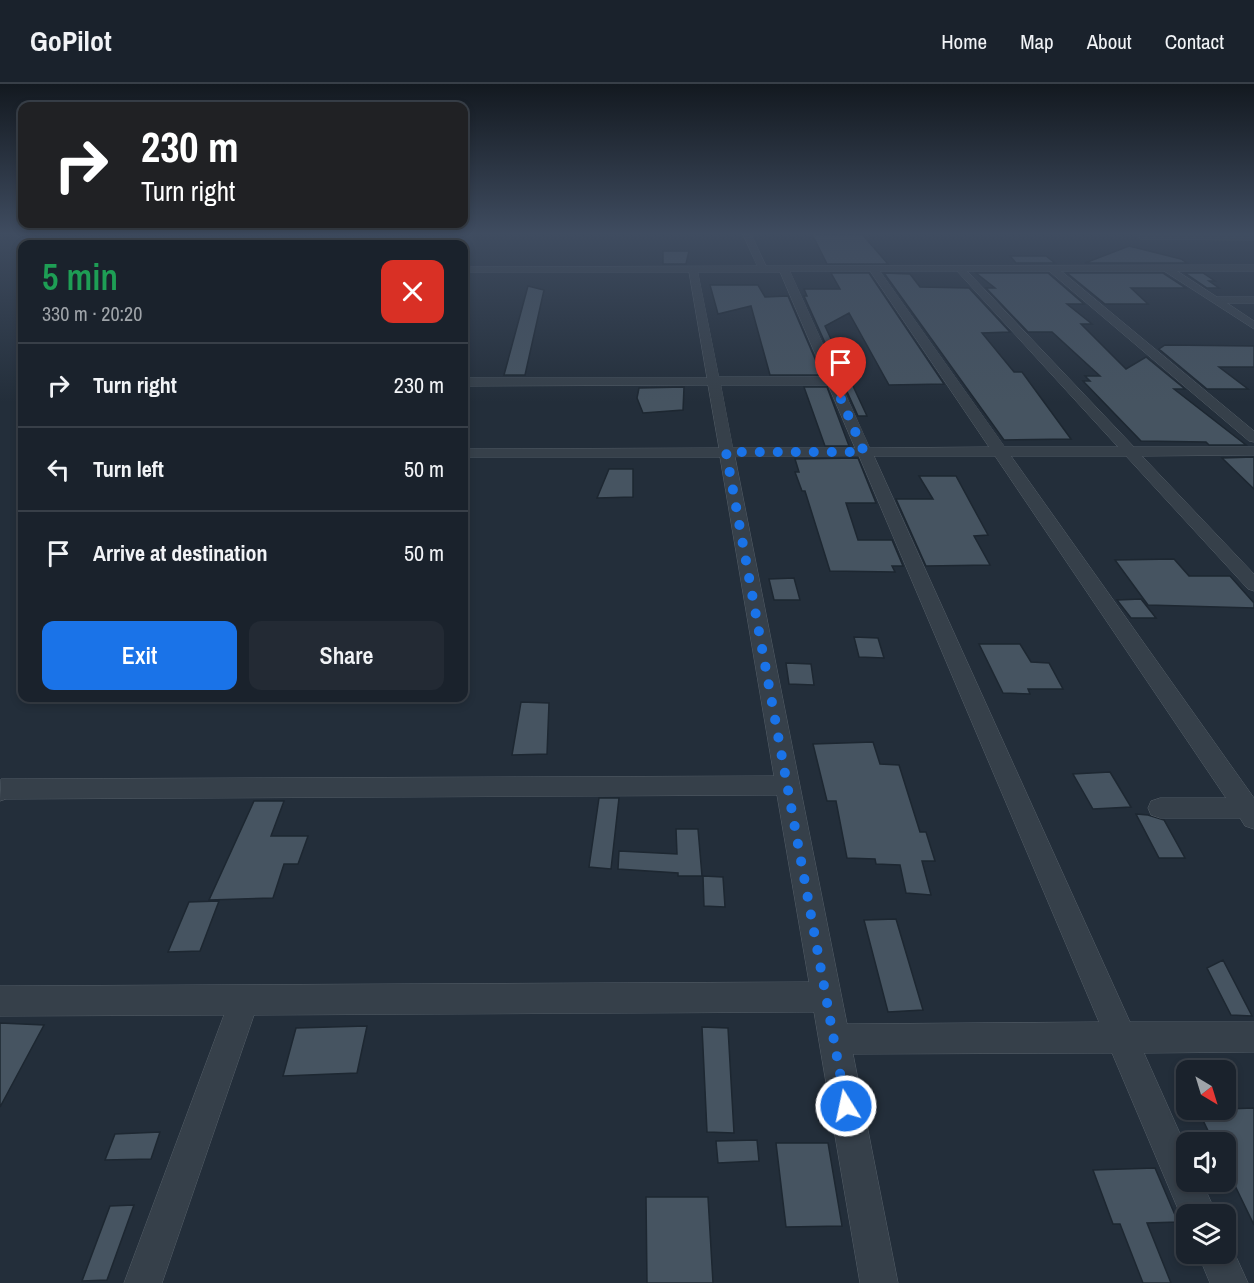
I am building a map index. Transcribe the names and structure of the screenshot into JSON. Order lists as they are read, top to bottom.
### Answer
{
  "north": "bottom right",
  "page": {
    "header": "GoPilot",
    "nav": [
      "Home",
      "Map",
      "About",
      "Contact"
    ],
    "turn": ["230 m", "Turn right"],
    "heading": ["5 min", "330 m · 20:20"],
    "list": [
      {
        "name": "Turn right",
        "value": "230 m"
      },
      {
        "name": "Turn left",
        "value": "50 m"
      },
      {
        "name": "Arrive at destination",
        "value": "50 m"
      }
    ],
    "buttons": ["Exit", "Share"]
  }
}
